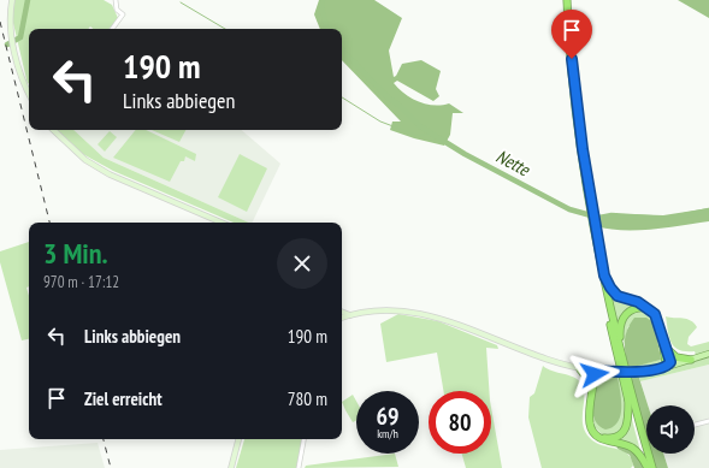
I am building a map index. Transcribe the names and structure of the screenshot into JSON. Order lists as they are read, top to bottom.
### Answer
{
  "water": ["Nette"],
  "page": {
    "turn": ["190 m", "Links abbiegen"],
    "heading": ["3 Min.", "970 m · 17:12"],
    "list": [
      {
        "name": "Links abbiegen",
        "value": "190 m"
      },
      {
        "name": "Ziel erreicht",
        "value": "780 m"
      }
    ],
    "speed": "69 km/h",
    "limit": "80"
  }
}
